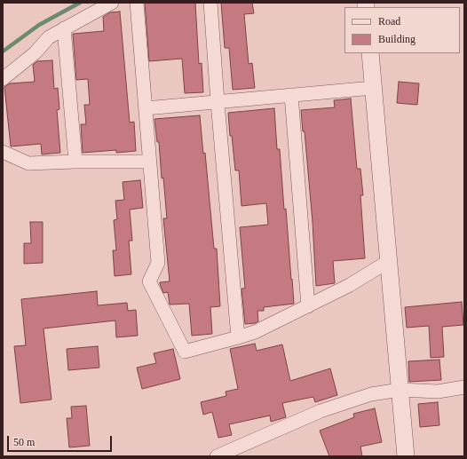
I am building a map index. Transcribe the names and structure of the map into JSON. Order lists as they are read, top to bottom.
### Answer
{
  "legend": ["Road", "Building"],
  "scale_bar": "50 m"
}
